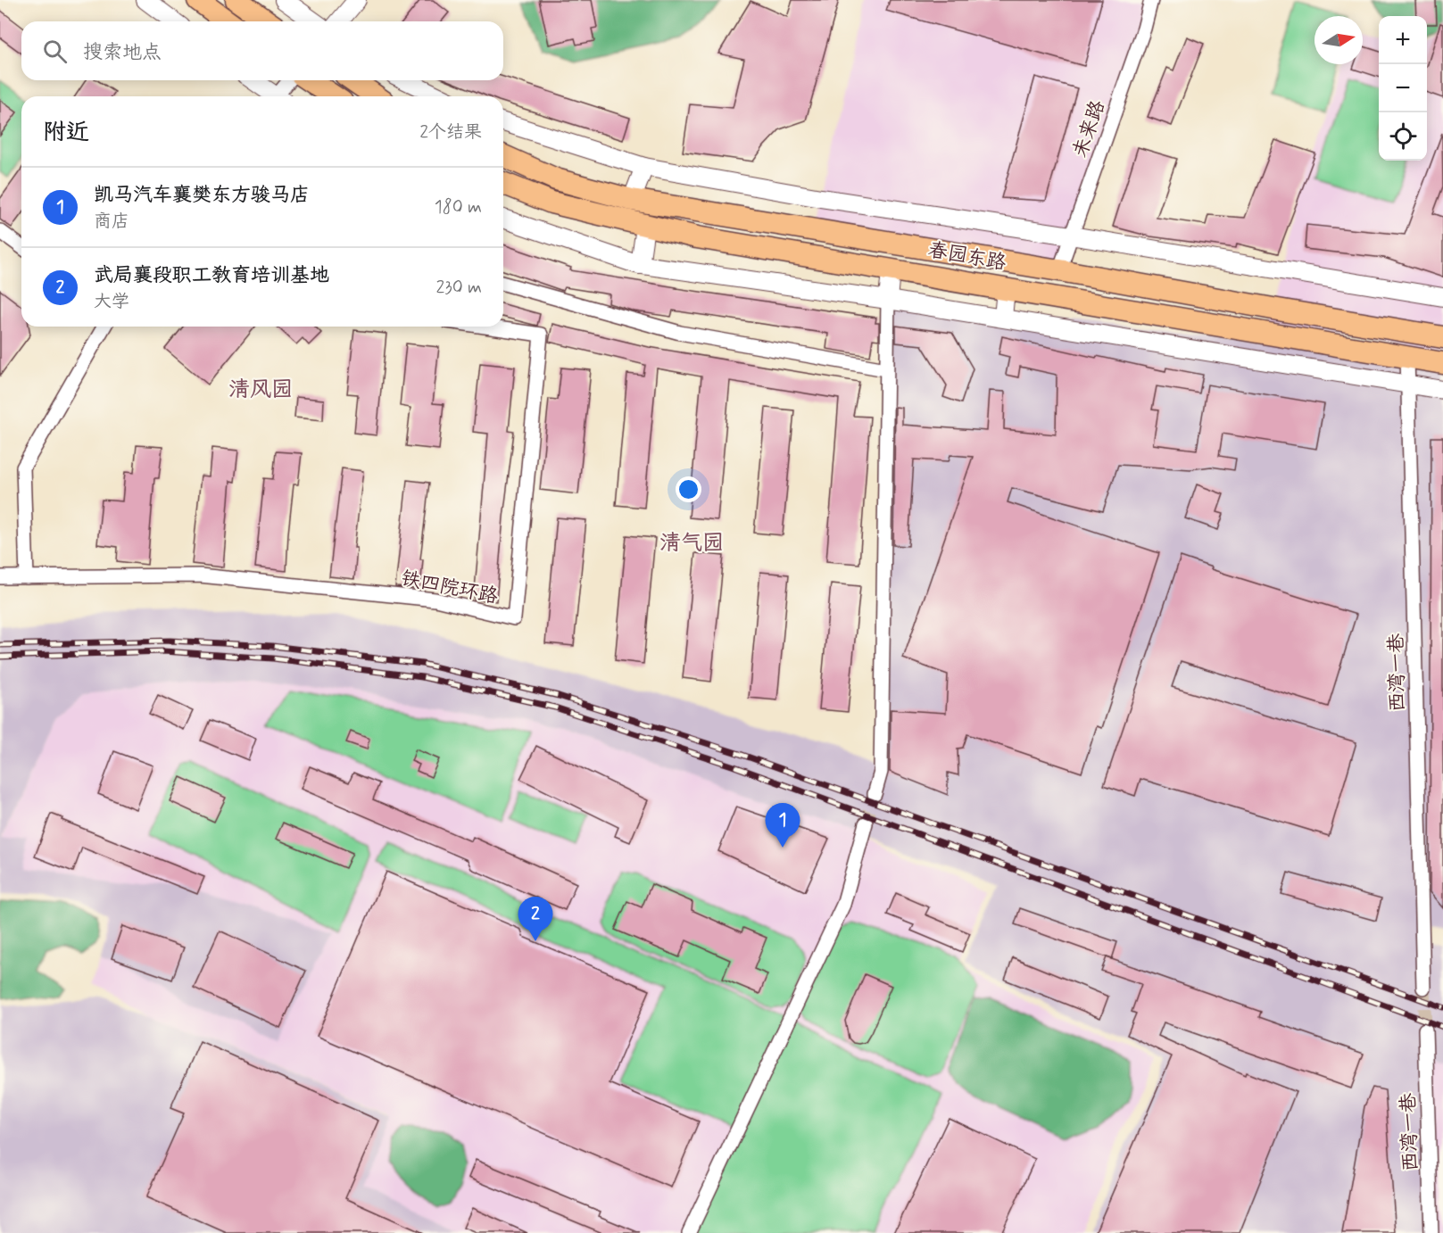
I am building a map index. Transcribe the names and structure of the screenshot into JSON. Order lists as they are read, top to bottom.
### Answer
{
  "streets": {
    "main road": ["春园东路"],
    "street": ["未来路", "铁四院环路", "西湾一巷"]
  },
  "crossings": [
    ["未来路", "春园东路"],
    ["春园东路", "西湾一巷"]
  ],
  "districts": ["清风园", "清气园"],
  "north": "right",
  "page": {
    "map_buttons": ["+", "−"],
    "search": "搜索地点",
    "heading": ["附近", "2个结果"],
    "list": [
      {
        "mark": "1",
        "name": "凯马汽车襄樊东方骏马店",
        "note": "商店",
        "value": "180 m"
      },
      {
        "mark": "2",
        "name": "武局襄段职工教育培训基地",
        "note": "大学",
        "value": "230 m"
      }
    ],
    "pins": ["1", "2"]
  }
}
